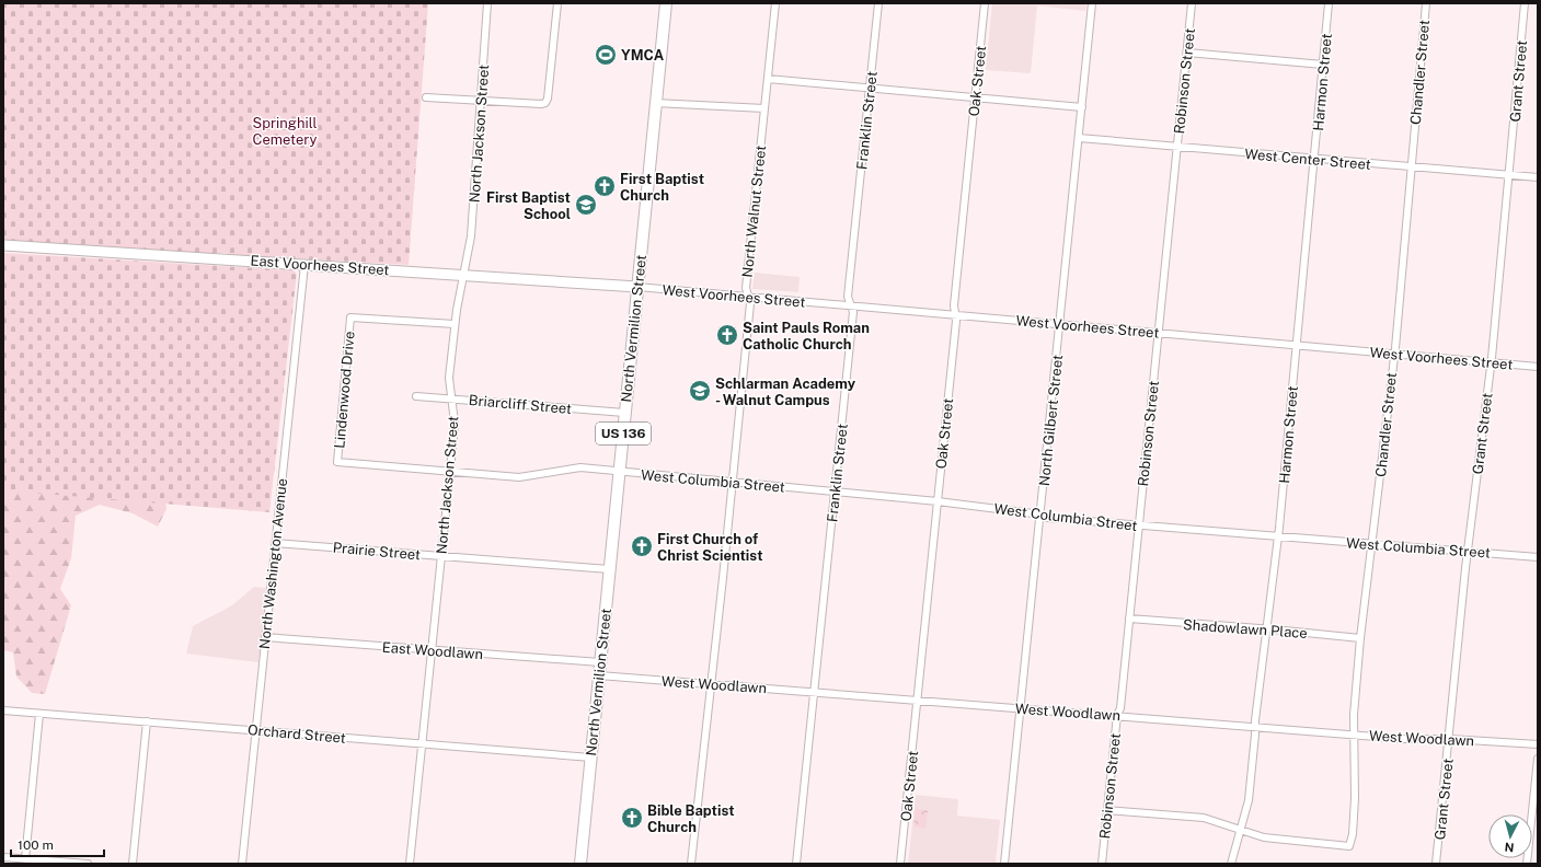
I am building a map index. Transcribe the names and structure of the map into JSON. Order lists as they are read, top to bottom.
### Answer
{
  "streets": {
    "main road": ["East Voorhees Street", "North Vermilion Street", "US 136"],
    "street": [
      "Chandler Street",
      "Oak Street",
      "Robinson Street",
      "Grant Street",
      "Harmon Street",
      "Franklin Street",
      "North Jackson Street",
      "West Center Street",
      "North Walnut Street",
      "West Voorhees Street",
      "Lindenwood Drive",
      "Briarcliff Street",
      "North Gilbert Street",
      "West Columbia Street",
      "Prairie Street",
      "North Washington Avenue",
      "Shadowlawn Place",
      "East Woodlawn",
      "West Woodlawn",
      "Orchard Street"
    ]
  },
  "crossings": [
    ["Chandler Street", "Harmon Street"],
    ["Chandler Street", "West Center Street"],
    ["Chandler Street", "West Voorhees Street"],
    ["Chandler Street", "West Columbia Street"],
    ["Chandler Street", "Shadowlawn Place"],
    ["Chandler Street", "West Woodlawn"],
    ["Oak Street", "West Voorhees Street"],
    ["Oak Street", "West Columbia Street"],
    ["Oak Street", "West Woodlawn"],
    ["Robinson Street", "West Center Street"],
    ["Robinson Street", "West Voorhees Street"],
    ["Robinson Street", "West Columbia Street"],
    ["Robinson Street", "Shadowlawn Place"],
    ["Robinson Street", "West Woodlawn"],
    ["Grant Street", "West Center Street"],
    ["Grant Street", "West Voorhees Street"],
    ["Grant Street", "West Columbia Street"],
    ["Grant Street", "West Woodlawn"],
    ["Harmon Street", "West Center Street"],
    ["Harmon Street", "West Voorhees Street"],
    ["Harmon Street", "West Columbia Street"],
    ["Harmon Street", "Shadowlawn Place"],
    ["Harmon Street", "West Woodlawn"],
    ["Franklin Street", "West Voorhees Street"],
    ["Franklin Street", "West Columbia Street"],
    ["Franklin Street", "West Woodlawn"],
    ["North Jackson Street", "East Voorhees Street"],
    ["North Jackson Street", "Lindenwood Drive"],
    ["North Jackson Street", "Briarcliff Street"],
    ["North Jackson Street", "West Columbia Street"],
    ["North Jackson Street", "Prairie Street"],
    ["North Jackson Street", "East Woodlawn"],
    ["North Jackson Street", "Orchard Street"],
    ["West Center Street", "North Gilbert Street"],
    ["North Walnut Street", "West Voorhees Street"],
    ["North Walnut Street", "West Columbia Street"],
    ["North Walnut Street", "West Woodlawn"],
    ["East Voorhees Street", "West Voorhees Street"],
    ["East Voorhees Street", "North Vermilion Street"],
    ["East Voorhees Street", "North Washington Avenue"],
    ["West Voorhees Street", "North Vermilion Street"],
    ["West Voorhees Street", "North Gilbert Street"],
    ["North Vermilion Street", "Briarcliff Street"],
    ["North Vermilion Street", "West Columbia Street"],
    ["North Vermilion Street", "Prairie Street"],
    ["North Vermilion Street", "East Woodlawn"],
    ["North Vermilion Street", "West Woodlawn"],
    ["North Vermilion Street", "Orchard Street"],
    ["Lindenwood Drive", "West Columbia Street"],
    ["North Gilbert Street", "West Columbia Street"],
    ["North Gilbert Street", "West Woodlawn"],
    ["Prairie Street", "North Washington Avenue"],
    ["North Washington Avenue", "East Woodlawn"],
    ["North Washington Avenue", "Orchard Street"]
  ],
  "parks": ["Springhill Cemetery"],
  "places": {
    "sports": ["YMCA"],
    "church": [
      "First Baptist Church",
      "Saint Pauls Roman Catholic Church",
      "First Church of Christ Scientist",
      "Bible Baptist Church"
    ],
    "school or university": ["First Baptist School", "Schlarman Academy - Walnut Campus"]
  },
  "scale_bar": "100 m",
  "north": "bottom"
}
